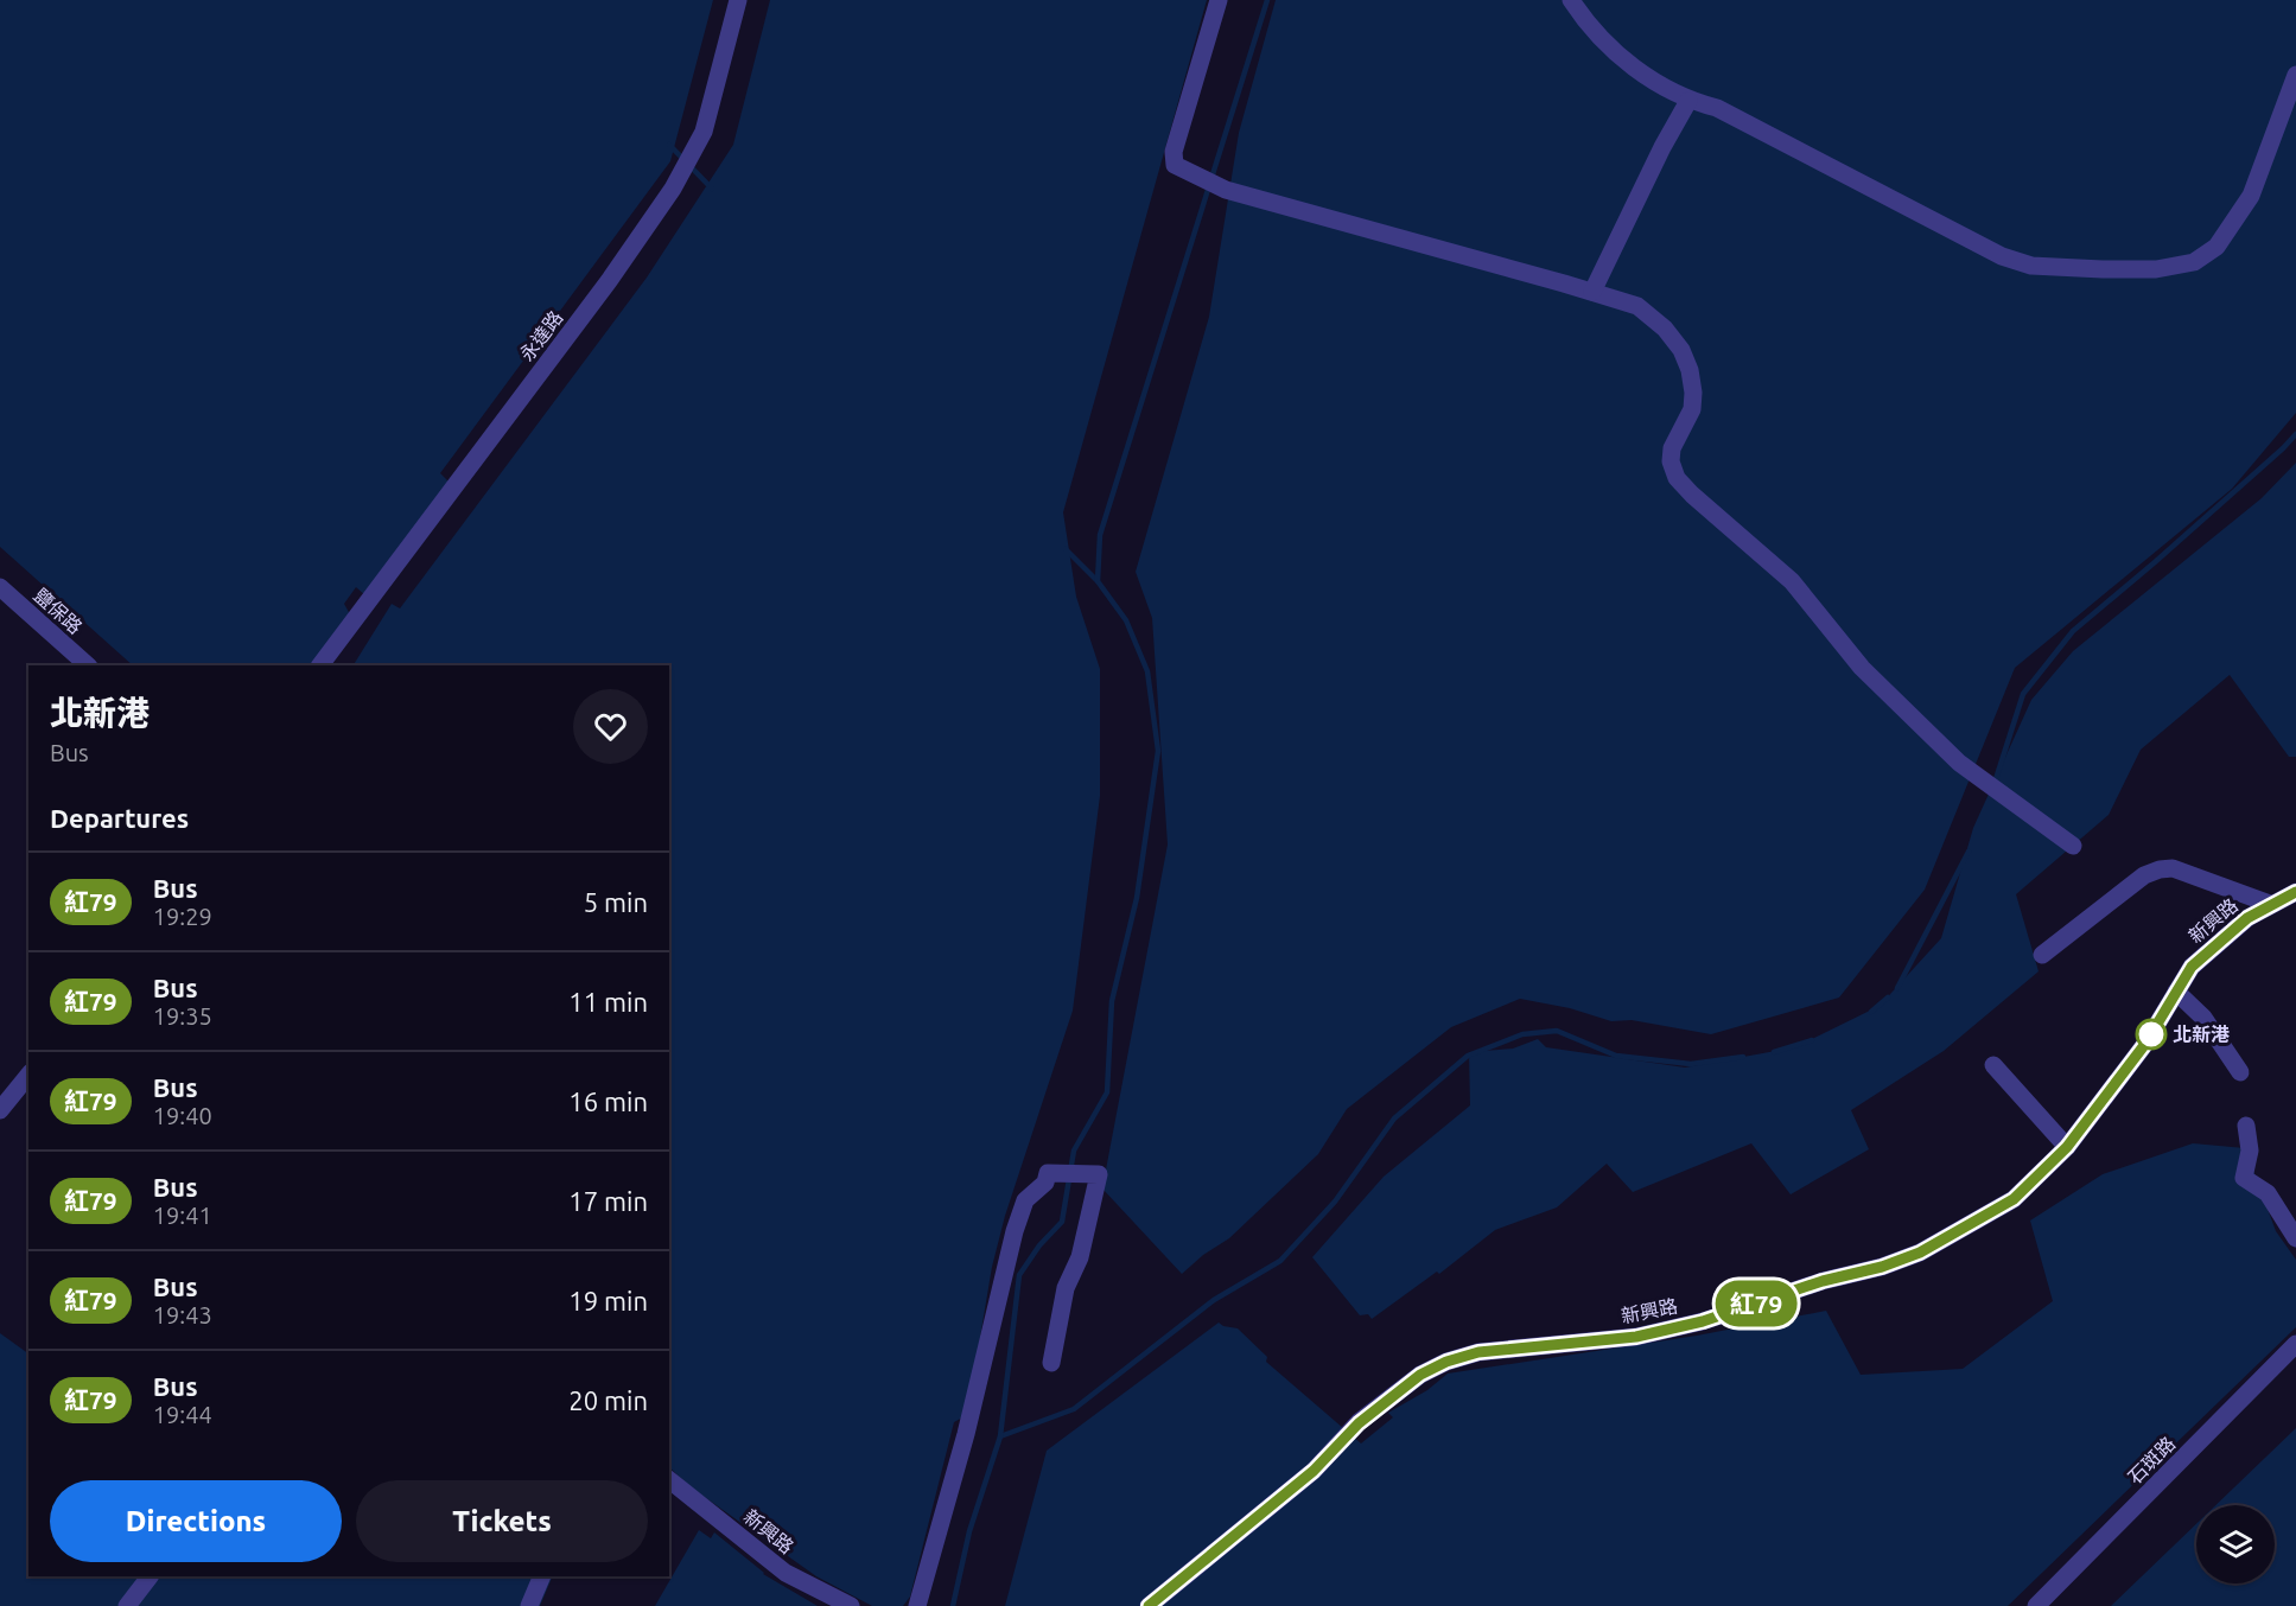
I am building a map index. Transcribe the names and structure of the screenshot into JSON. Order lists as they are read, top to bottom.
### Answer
{
  "streets": {
    "street": [
      "永達路",
      "鹽保路",
      "新興路",
      "石斑路"
    ]
  },
  "places": ["北新港"],
  "lines": ["bus line 紅79"],
  "page": {
    "on_map": "紅79",
    "heading": [
      ["北新港", "Bus"],
      "Departures"
    ],
    "list": [
      {
        "mark": "紅79",
        "name": "Bus",
        "note": "19:29",
        "value": "5 min"
      },
      {
        "mark": "紅79",
        "name": "Bus",
        "note": "19:35",
        "value": "11 min"
      },
      {
        "mark": "紅79",
        "name": "Bus",
        "note": "19:40",
        "value": "16 min"
      },
      {
        "mark": "紅79",
        "name": "Bus",
        "note": "19:41",
        "value": "17 min"
      },
      {
        "mark": "紅79",
        "name": "Bus",
        "note": "19:43",
        "value": "19 min"
      },
      {
        "mark": "紅79",
        "name": "Bus",
        "note": "19:44",
        "value": "20 min"
      }
    ],
    "buttons": ["Directions", "Tickets"]
  }
}
